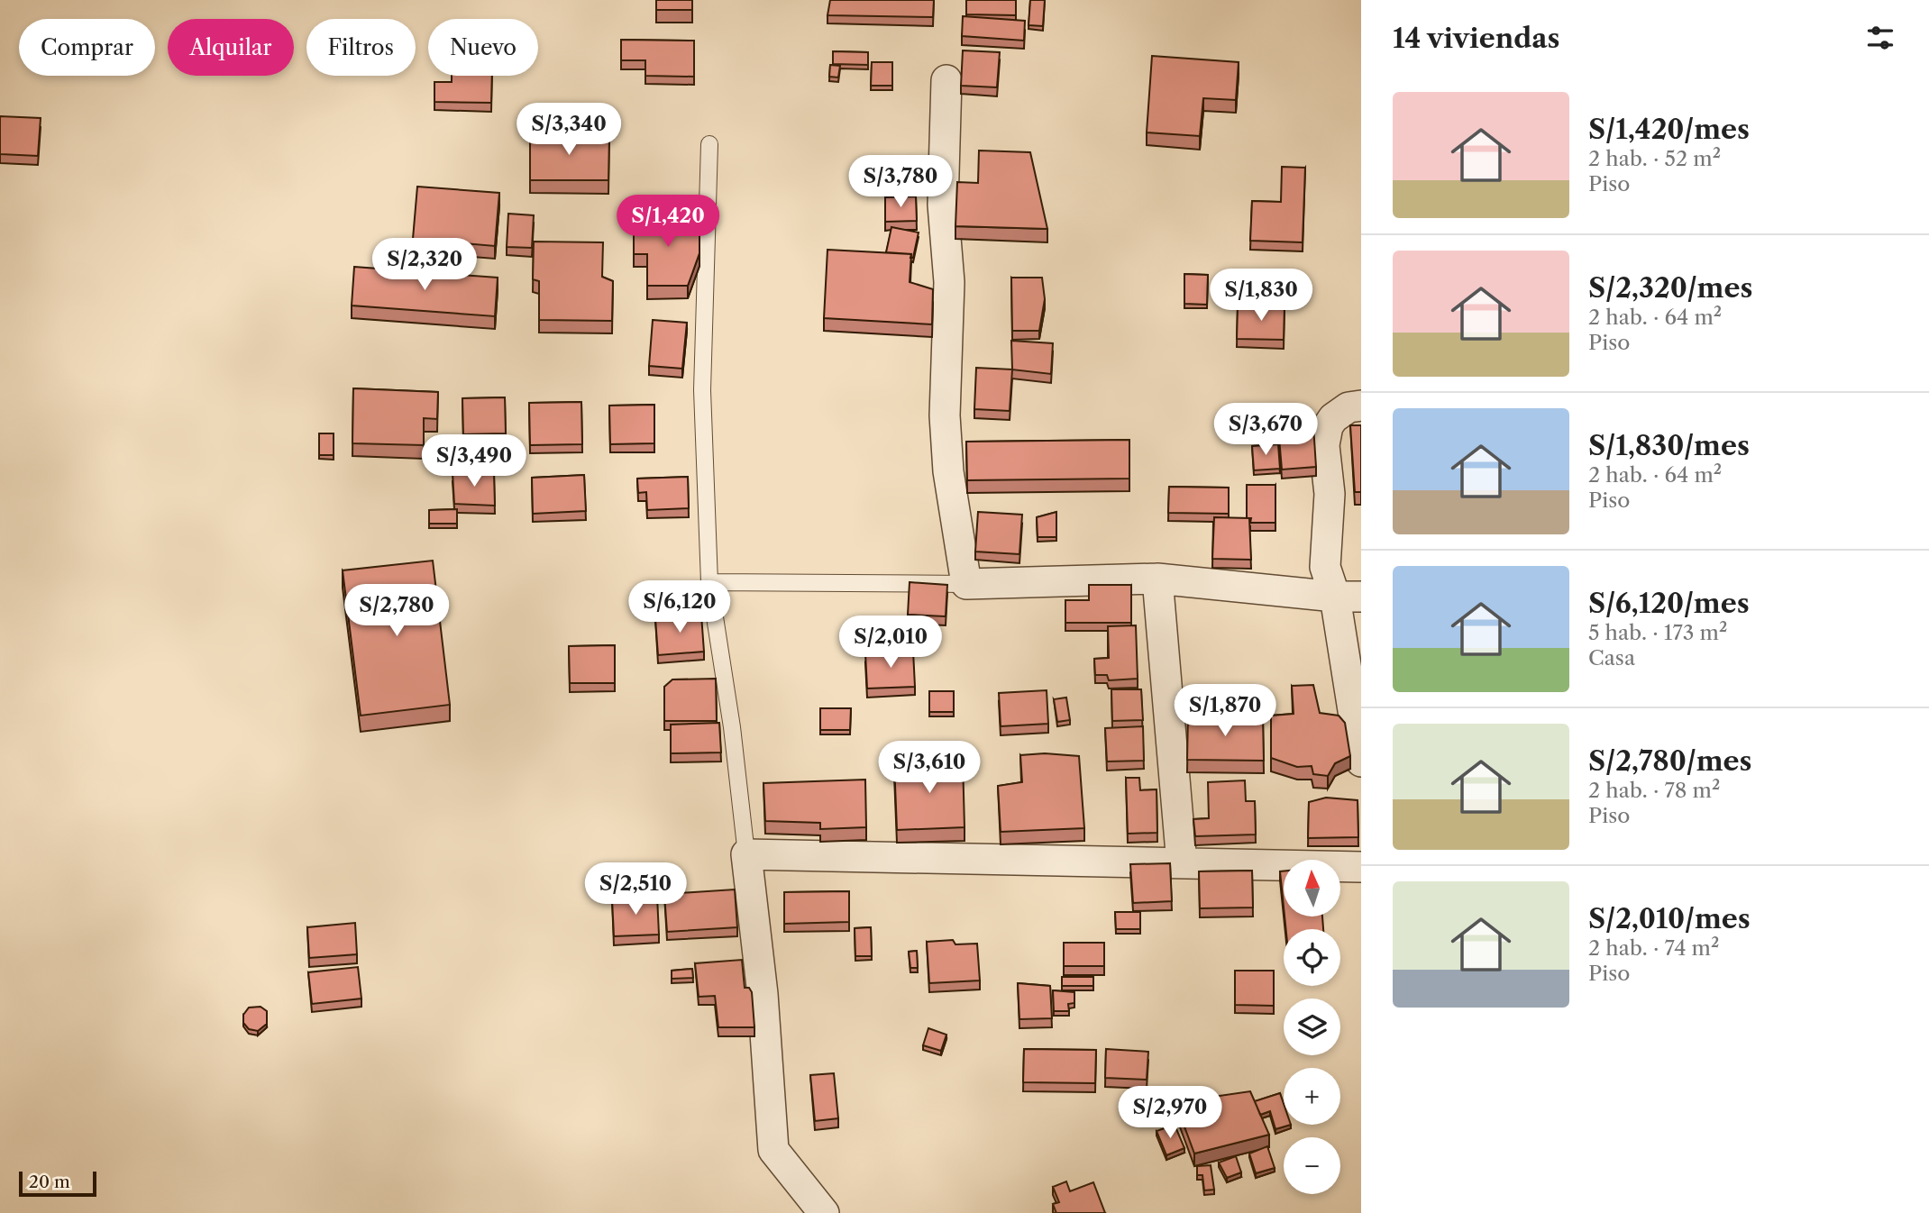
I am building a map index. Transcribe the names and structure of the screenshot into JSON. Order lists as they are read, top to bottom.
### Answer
{
  "scale_bar": "20 m",
  "north": "top",
  "page": {
    "heading": "14 viviendas",
    "chip": [
      "Comprar",
      "Alquilar",
      "Filtros",
      "Nuevo"
    ],
    "list": [
      {
        "name": "S/1,420/mes",
        "note": "2 hab. · 52 m² · Piso"
      },
      {
        "name": "S/2,320/mes",
        "note": "2 hab. · 64 m² · Piso"
      },
      {
        "name": "S/1,830/mes",
        "note": "2 hab. · 64 m² · Piso"
      },
      {
        "name": "S/6,120/mes",
        "note": "5 hab. · 173 m² · Casa"
      },
      {
        "name": "S/2,780/mes",
        "note": "2 hab. · 78 m² · Piso"
      },
      {
        "name": "S/2,010/mes",
        "note": "2 hab. · 74 m² · Piso"
      }
    ],
    "price": [
      "S/3,340",
      "S/3,780",
      "S/1,420",
      "S/2,320",
      "S/1,830",
      "S/3,670",
      "S/3,490",
      "S/6,120",
      "S/2,780",
      "S/2,010",
      "S/1,870",
      "S/3,610",
      "S/2,510",
      "S/2,970"
    ],
    "map_buttons": ["+", "−"],
    "scale": "20 m"
  }
}
